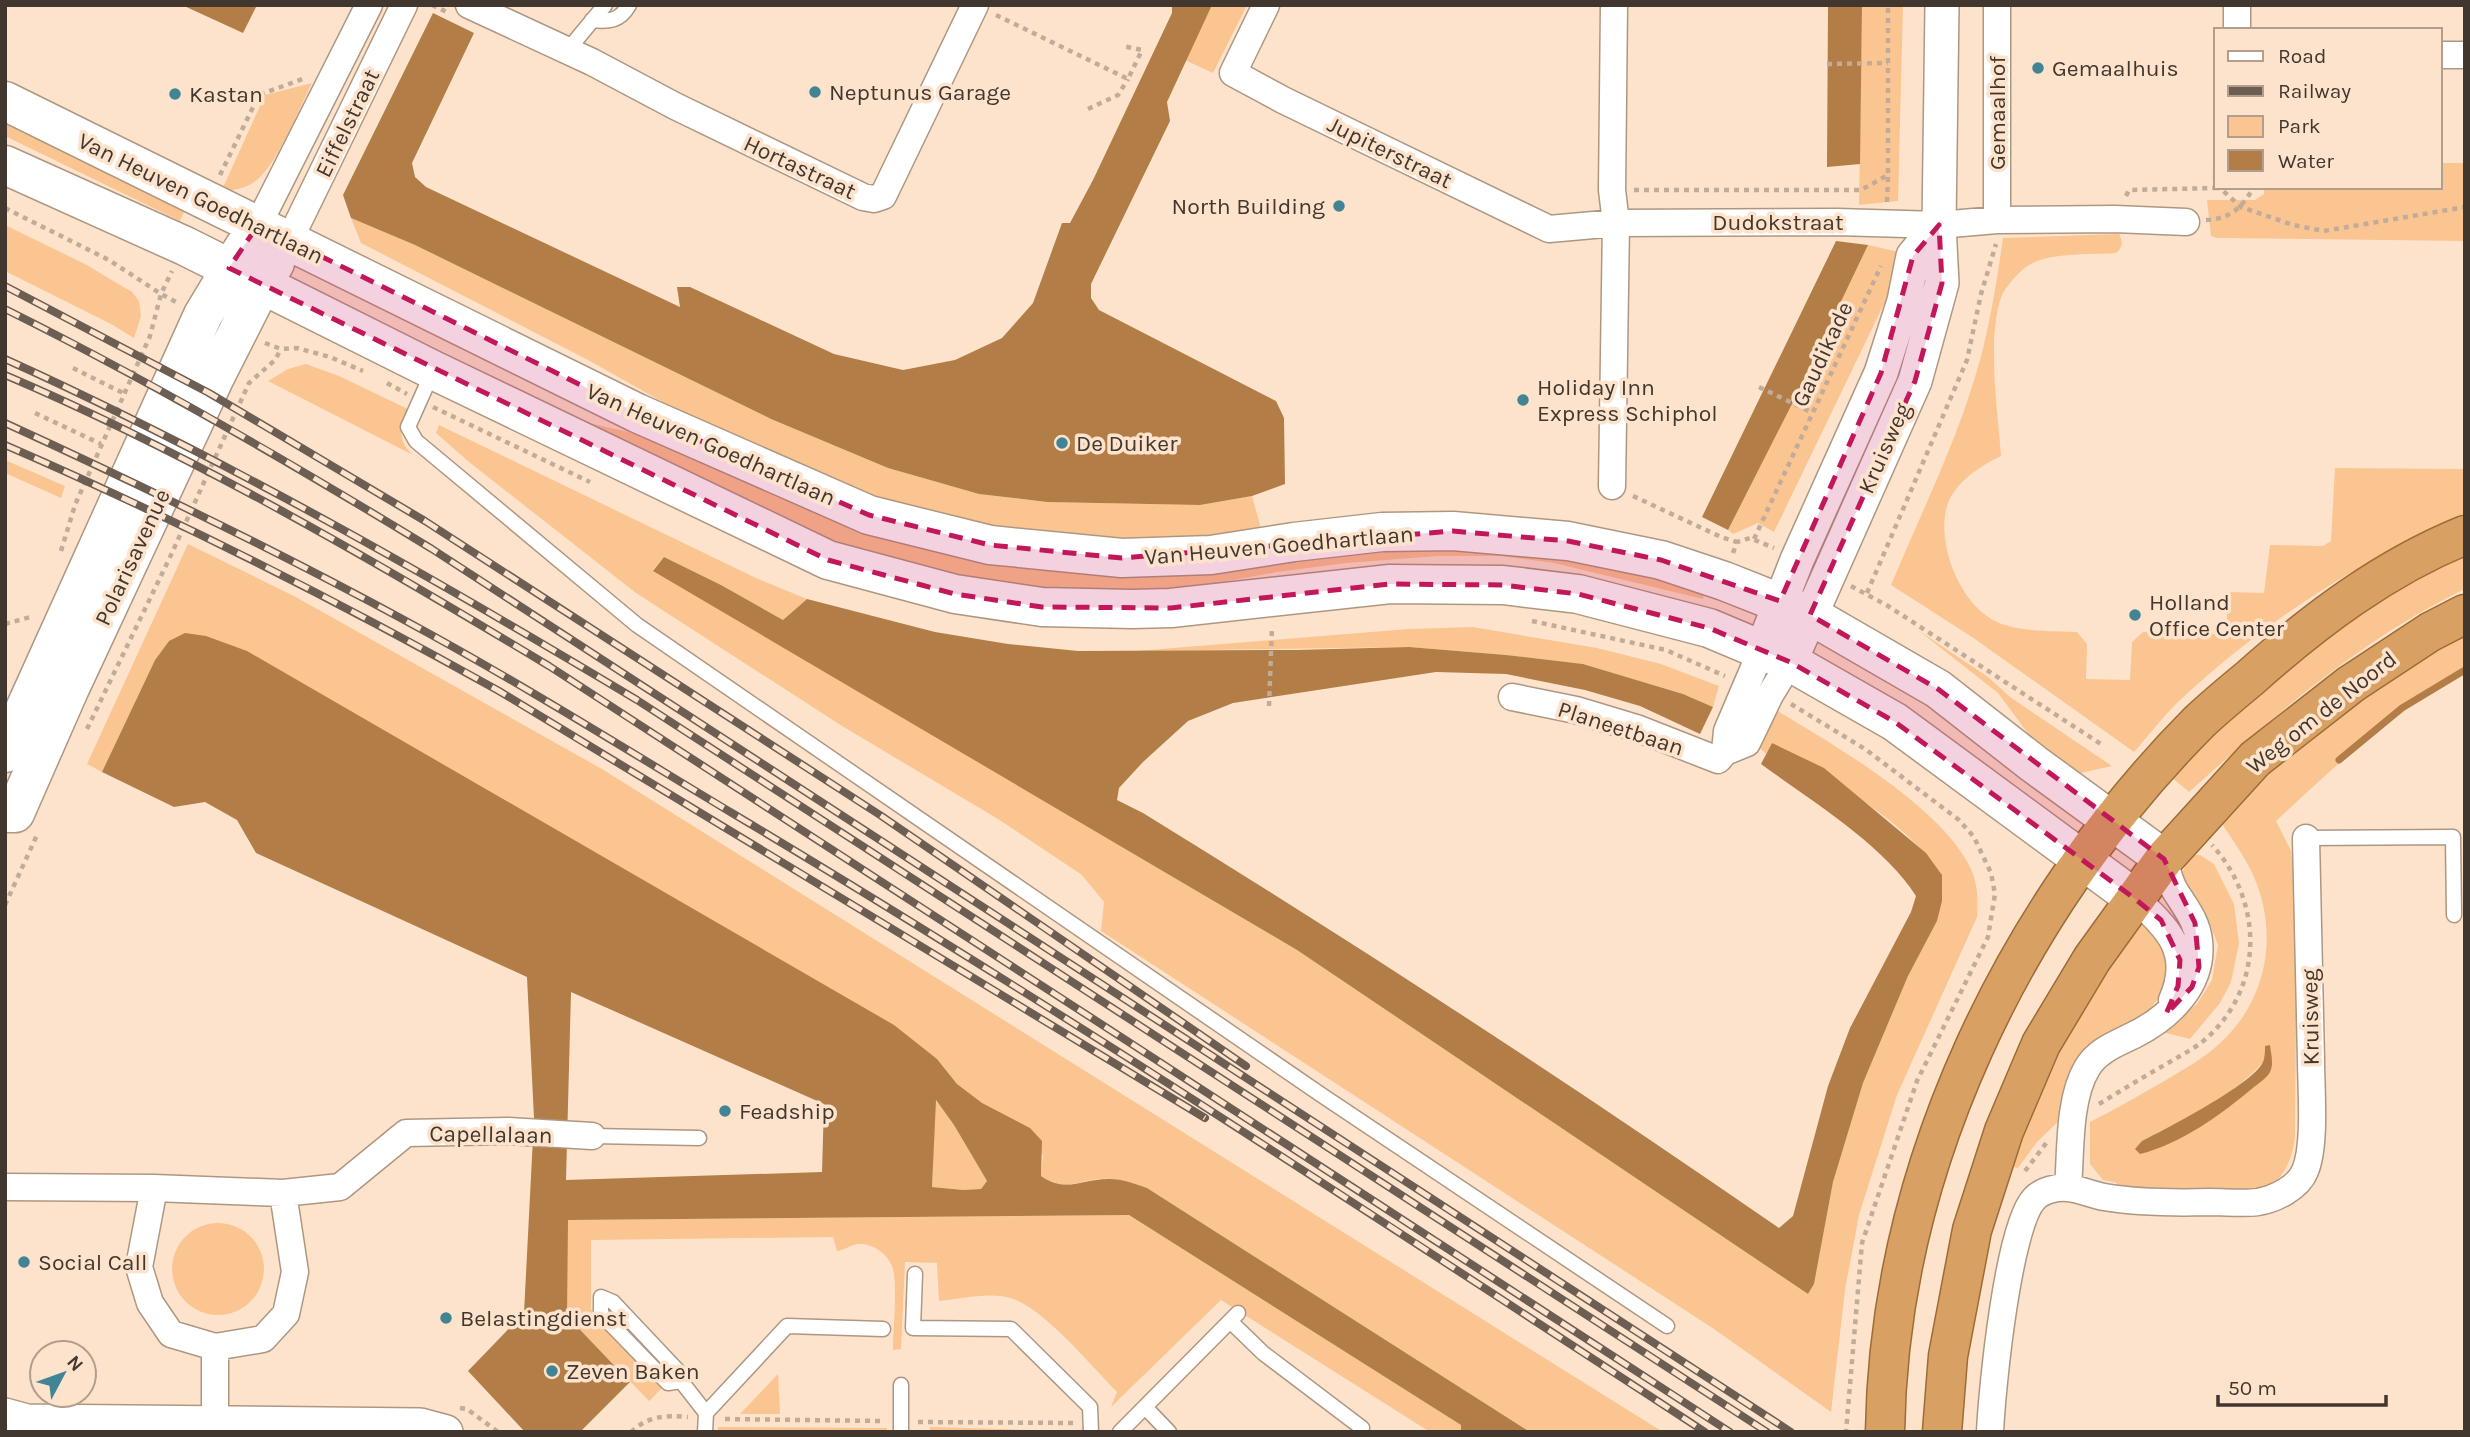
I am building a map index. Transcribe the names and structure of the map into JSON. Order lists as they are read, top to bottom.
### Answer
{
  "streets": {
    "highway": ["Weg om de Noord"],
    "main road": ["Van Heuven Goedhartlaan", "Polarisavenue"],
    "street": [
      "Gemaalhof",
      "Eiffelstraat",
      "Jupiterstraat",
      "Hortastraat",
      "Dudokstraat",
      "Kruisweg",
      "Planeetbaan",
      "Capellalaan"
    ],
    "path": ["Gaudikade"]
  },
  "crossings": [
    ["Gemaalhof", "Kruisweg"],
    ["Eiffelstraat", "Van Heuven Goedhartlaan"],
    ["Jupiterstraat", "Dudokstraat"],
    ["Van Heuven Goedhartlaan", "Kruisweg"],
    ["Van Heuven Goedhartlaan", "Weg om de Noord"],
    ["Dudokstraat", "Gaudikade"],
    ["Dudokstraat", "Kruisweg"]
  ],
  "places": [
    "Gemaalhuis",
    "Neptunus Garage",
    "Kastan",
    "North Building",
    "Holiday Inn Express Schiphol",
    "De Duiker",
    "Holland Office Center",
    "Feadship",
    "Social Call",
    "Belastingdienst",
    "Zeven Baken"
  ],
  "legend": [
    "Road",
    "Railway",
    "Park",
    "Water"
  ],
  "scale_bar": "50 m",
  "north": "top right"
}
